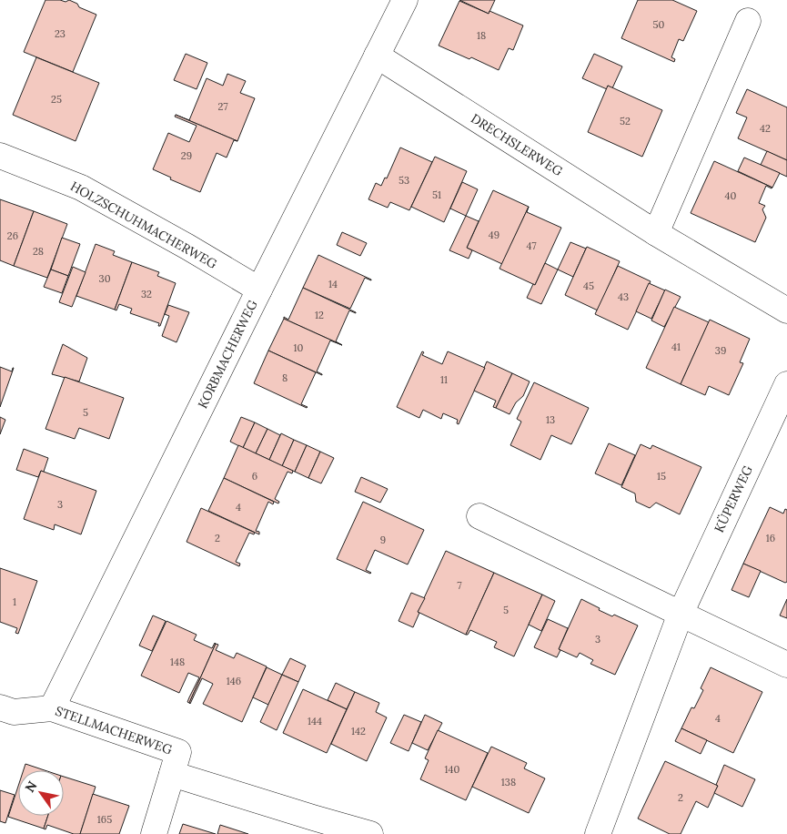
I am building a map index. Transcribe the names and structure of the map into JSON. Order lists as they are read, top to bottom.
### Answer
{
  "streets": {
    "street": [
      "DRECHSLERWEG",
      "HOLZSCHUHMACHERWEG",
      "KORBMACHERWEG",
      "KÜPERWEG",
      "STELLMACHERWEG"
    ]
  },
  "crossings": [
    ["DRECHSLERWEG", "KORBMACHERWEG"],
    ["HOLZSCHUHMACHERWEG", "KORBMACHERWEG"],
    ["KORBMACHERWEG", "STELLMACHERWEG"]
  ],
  "house_numbers": [
    "50",
    "23",
    "18",
    "25",
    "27",
    "52",
    "42",
    "29",
    "53",
    "51",
    "40",
    "49",
    "26",
    "47",
    "28",
    "30",
    "14",
    "45",
    "32",
    "43",
    "12",
    "41",
    "10",
    "39",
    "8",
    "11",
    "5",
    "13",
    "6",
    "15",
    "3",
    "4",
    "2",
    "16",
    "9",
    "7",
    "1",
    "5",
    "3",
    "148",
    "146",
    "4",
    "144",
    "142",
    "140",
    "138",
    "2",
    "165"
  ],
  "north": "top left"
}
